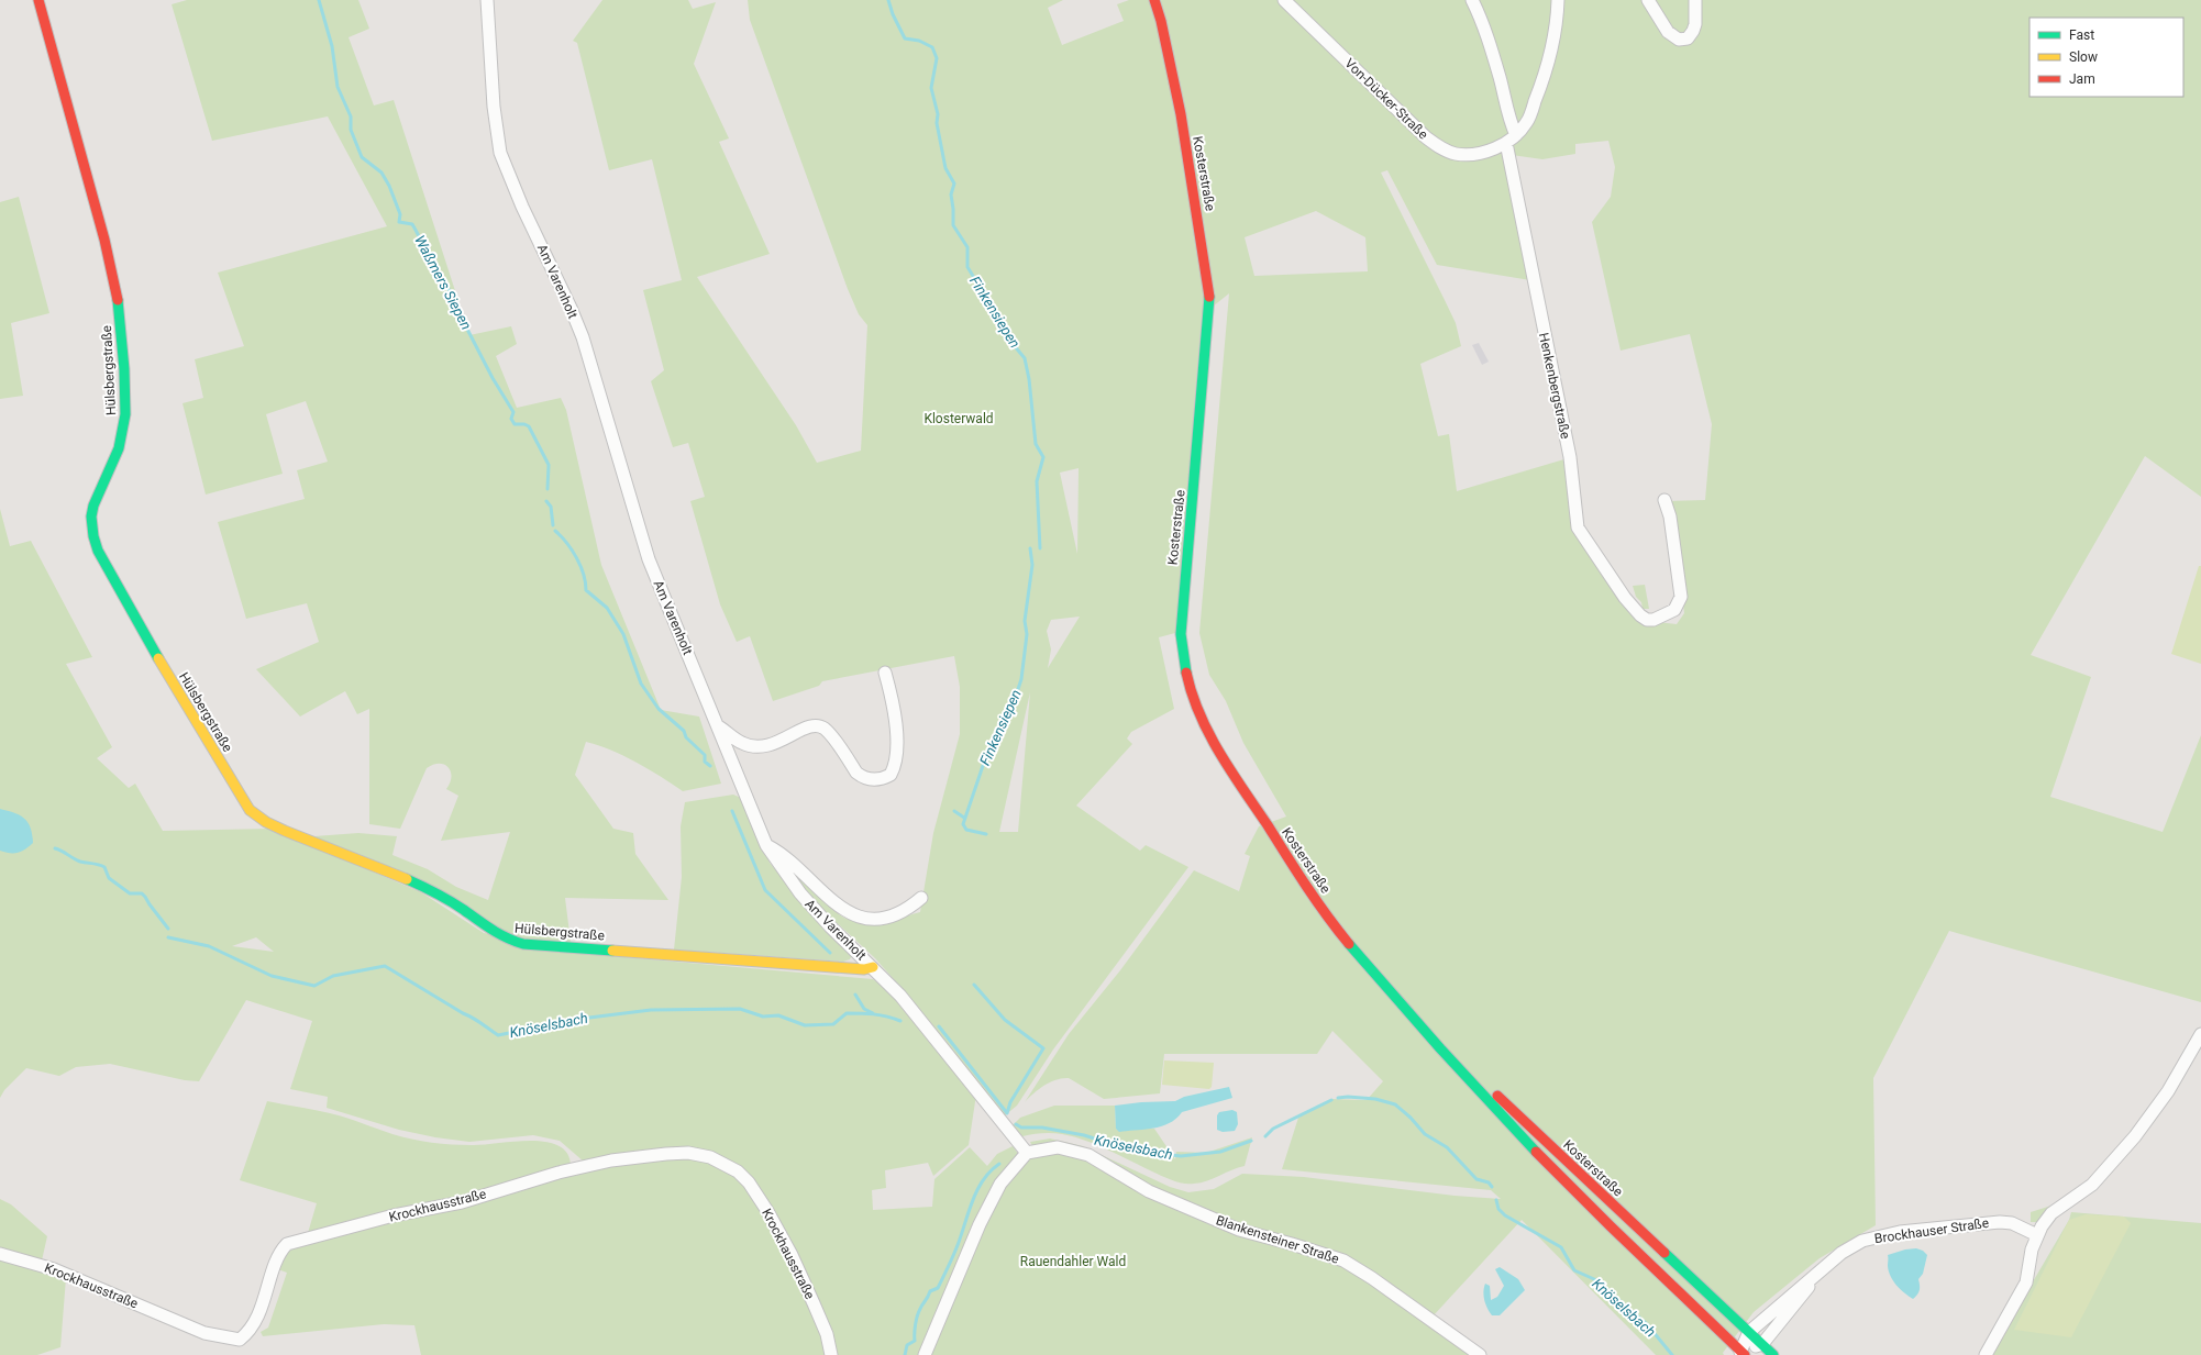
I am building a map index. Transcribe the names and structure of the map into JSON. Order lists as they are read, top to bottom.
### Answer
{
  "streets": {
    "main road": ["Kosterstraße", "Hülsbergstraße"],
    "street": [
      "Von-Dücker-Straße",
      "Am Varenholt",
      "Henkenbergstraße",
      "Krockhausstraße",
      "Brockhauser Straße",
      "Blankensteiner Straße"
    ]
  },
  "crossings": [
    ["Von-Dücker-Straße", "Henkenbergstraße"],
    ["Kosterstraße", "Brockhauser Straße"],
    ["Am Varenholt", "Hülsbergstraße"],
    ["Am Varenholt", "Blankensteiner Straße"]
  ],
  "water": ["Waßmers Siepen", "Finkensiepen", "Knöselsbach"],
  "parks": ["Klosterwald", "Rauendahler Wald"],
  "legend": ["Fast", "Slow", "Jam"]
}
